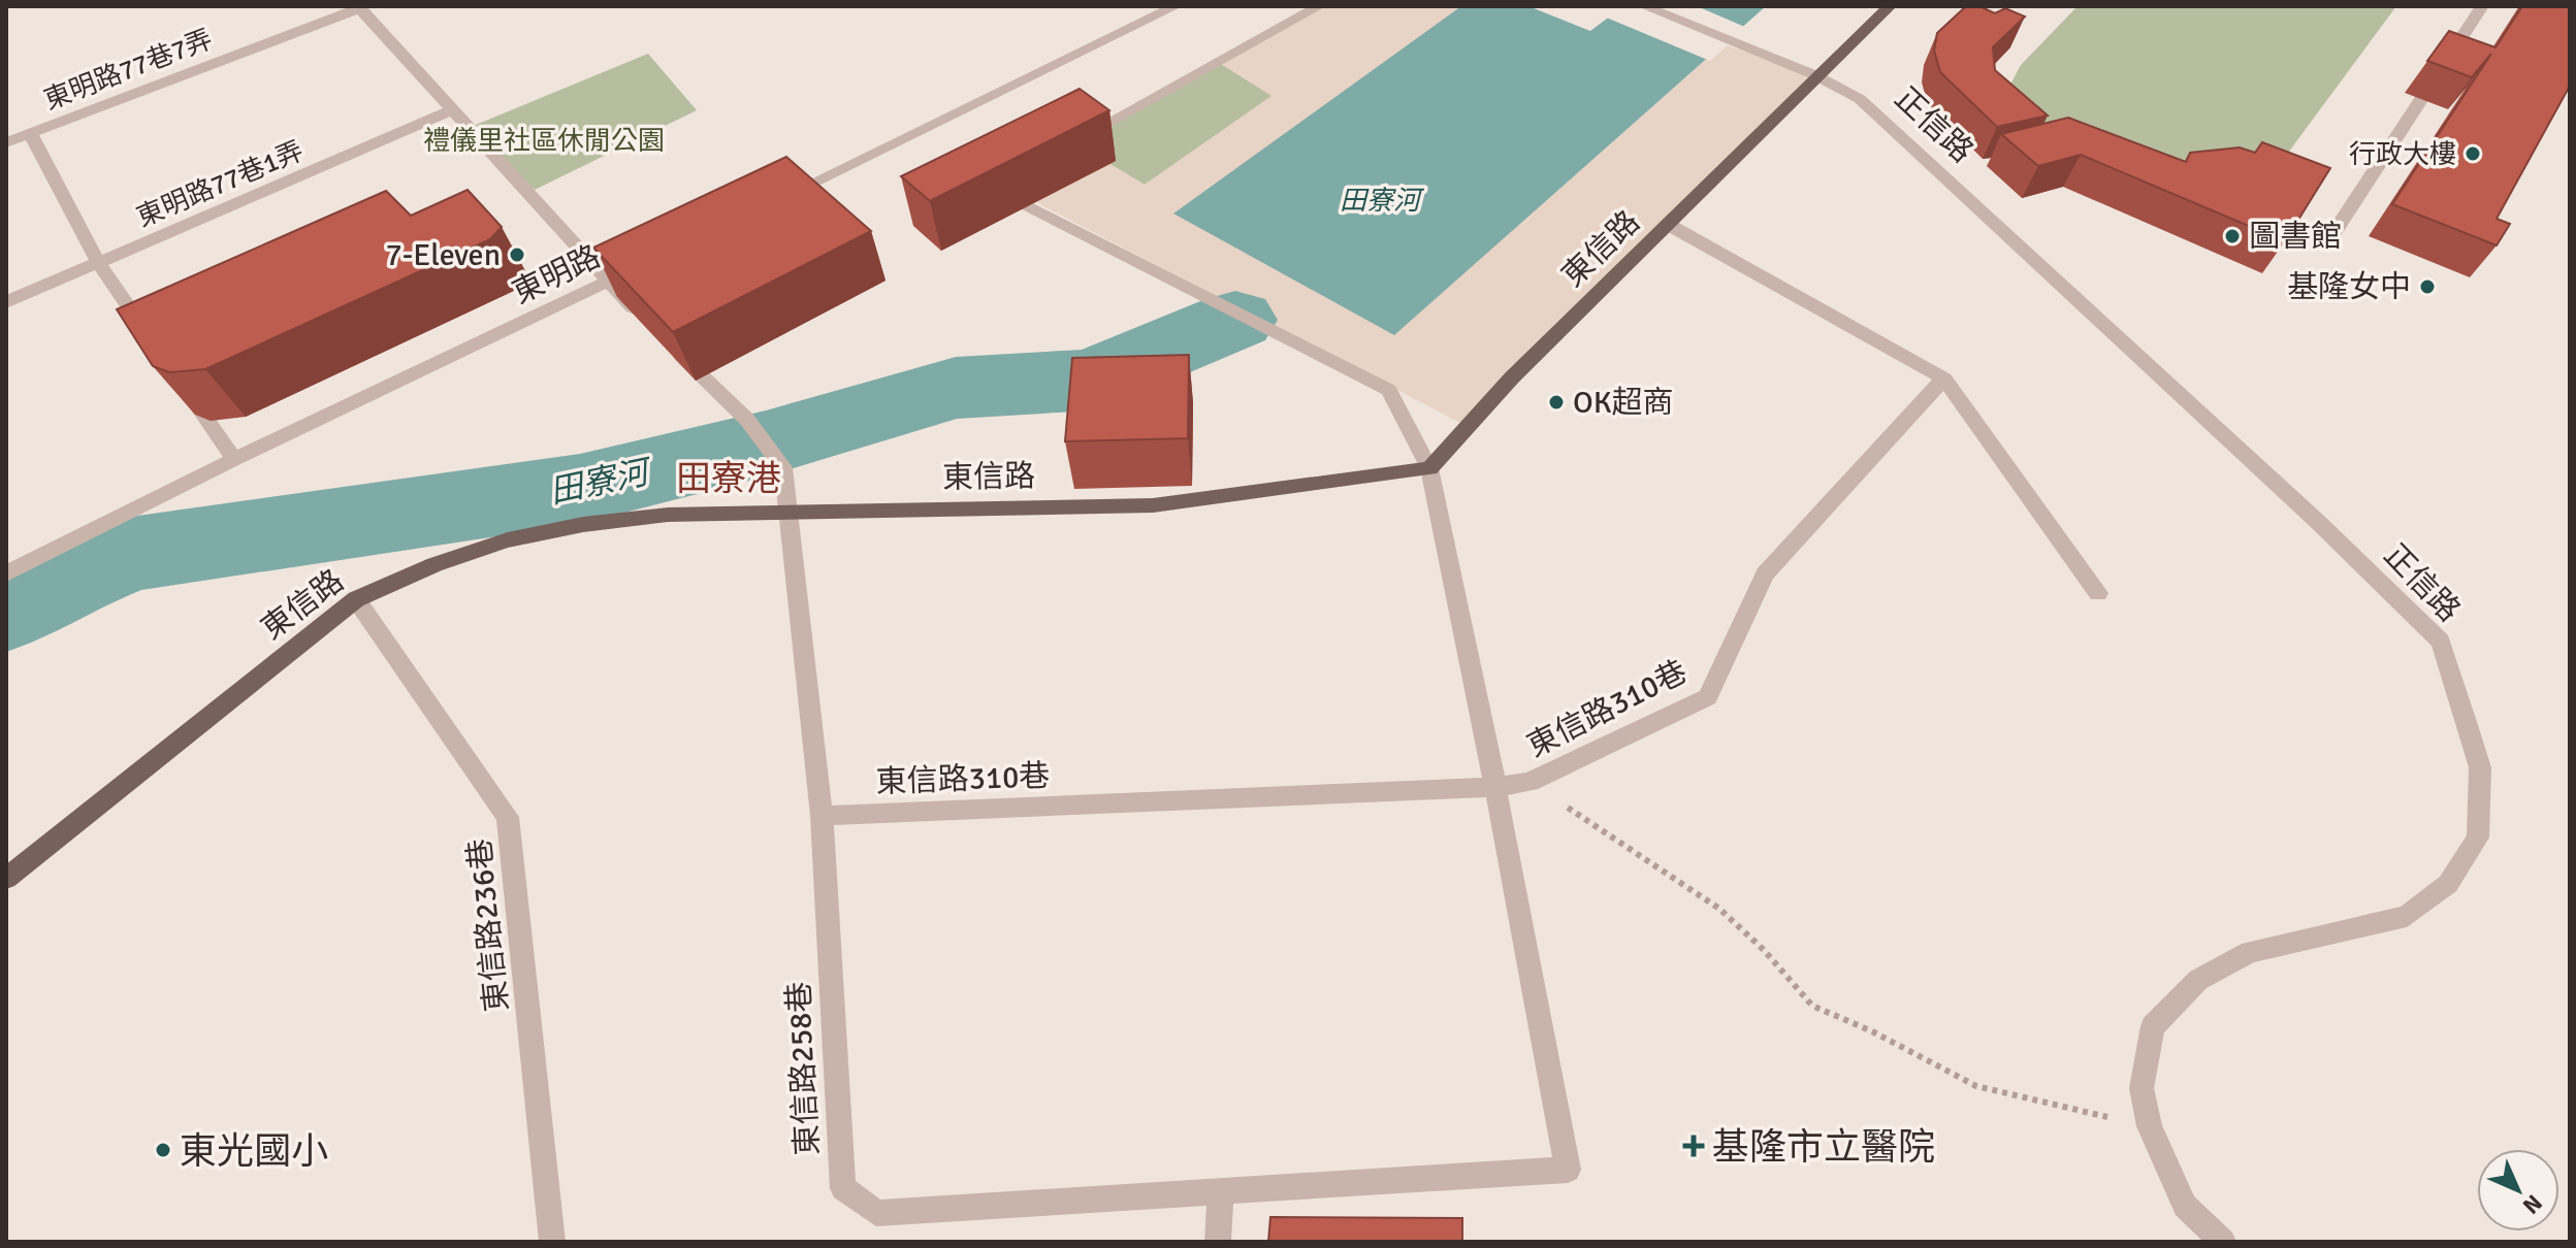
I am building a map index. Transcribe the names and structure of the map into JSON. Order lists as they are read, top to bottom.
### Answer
{
  "streets": {
    "main road": ["東信路"],
    "street": [
      "東明路77巷7弄",
      "正信路",
      "東明路77巷1弄",
      "東明路",
      "東信路310巷",
      "東信路236巷",
      "東信路258巷"
    ]
  },
  "crossings": [
    ["正信路", "東信路"],
    ["東信路", "東信路236巷"],
    ["東信路", "東信路258巷"],
    ["東信路310巷", "東信路258巷"]
  ],
  "districts": ["田寮港"],
  "water": ["田寮河"],
  "parks": ["禮儀里社區休閒公園"],
  "places": {
    "other": [
      "行政大樓",
      "圖書館",
      "7-Eleven",
      "基隆女中",
      "OK超商",
      "東光國小"
    ],
    "health": ["基隆市立醫院"]
  },
  "north": "bottom right"
}
